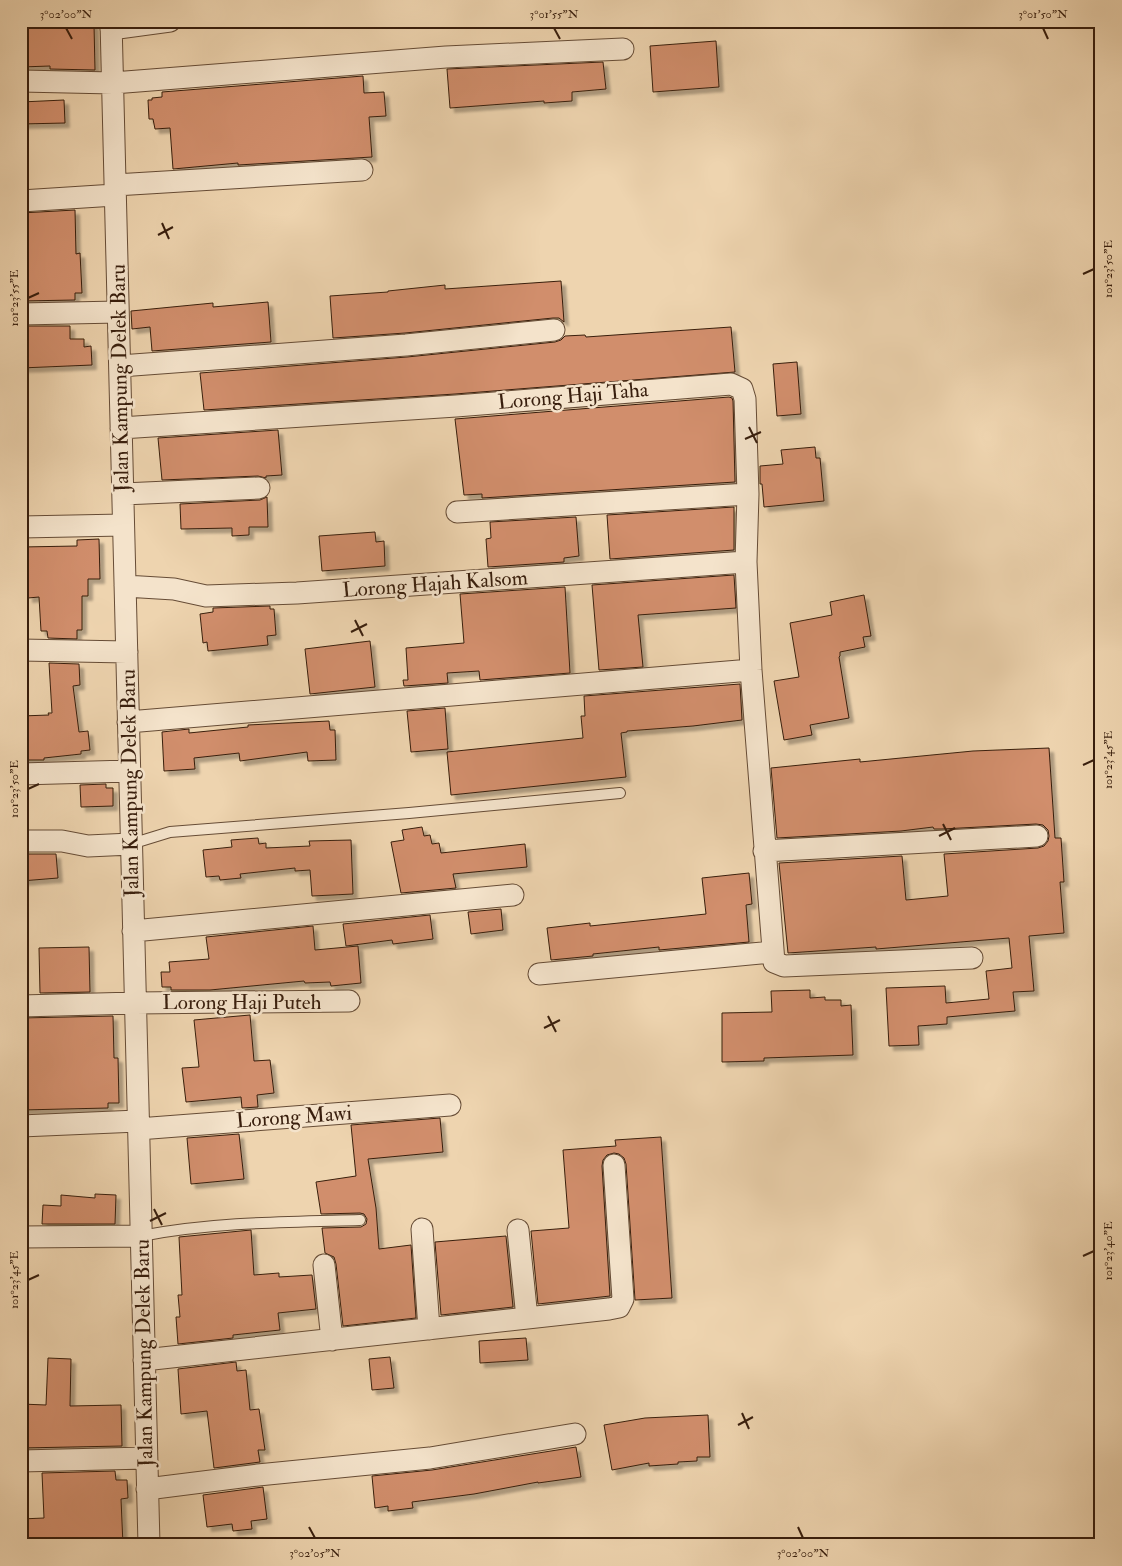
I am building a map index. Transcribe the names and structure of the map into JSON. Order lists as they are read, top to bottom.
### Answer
{
  "streets": {
    "street": [
      "Jalan Kampung Delek Baru",
      "Lorong Haji Taha",
      "Lorong Hajah Kalsom",
      "Lorong Haji Puteh",
      "Lorong Mawi"
    ]
  },
  "crossings": [
    ["Jalan Kampung Delek Baru", "Lorong Haji Taha"],
    ["Jalan Kampung Delek Baru", "Lorong Hajah Kalsom"],
    ["Jalan Kampung Delek Baru", "Lorong Haji Puteh"],
    ["Jalan Kampung Delek Baru", "Lorong Mawi"],
    ["Lorong Haji Taha", "Lorong Hajah Kalsom"]
  ],
  "coordinates": [
    "3°02'00\"N",
    "3°01'55\"N",
    "3°01'50\"N",
    "101°23'50\"E",
    "101°23'55\"E",
    "101°23'45\"E",
    "101°23'40\"E",
    "3°02'05\"N"
  ]
}
